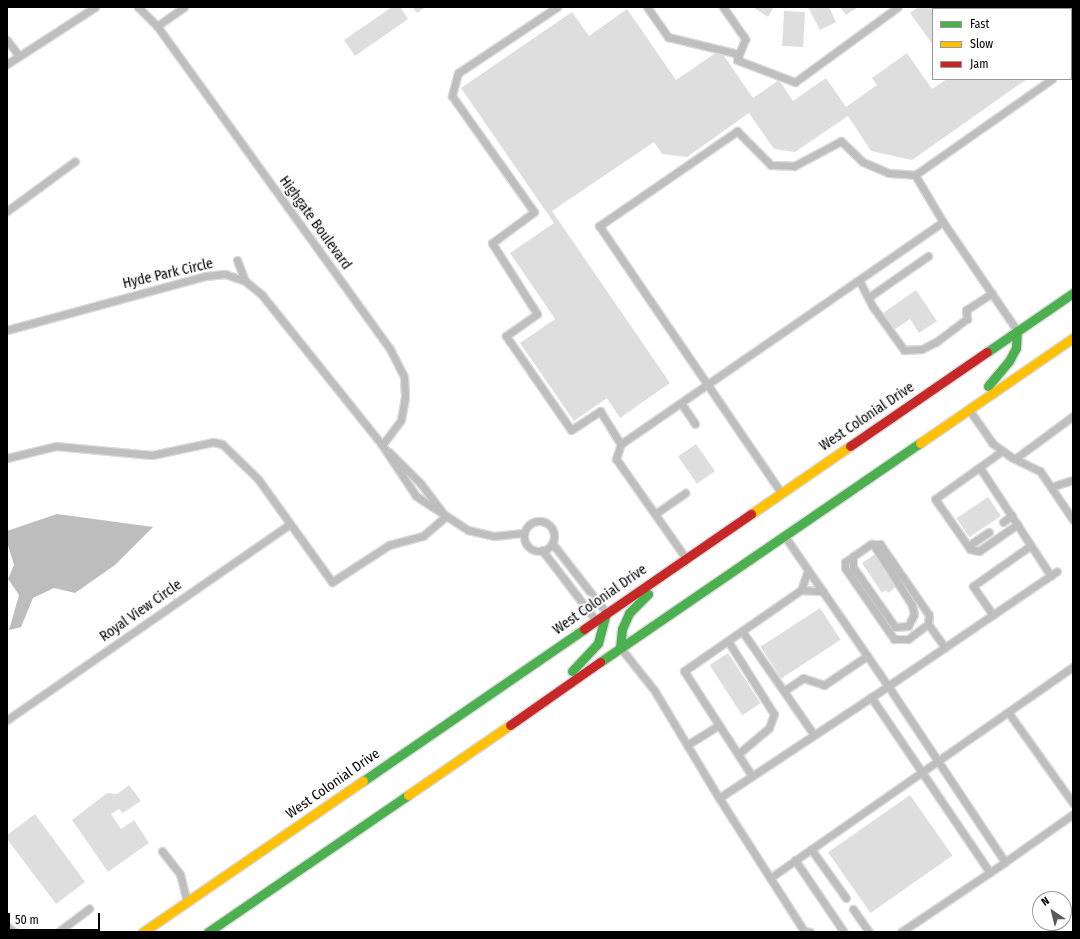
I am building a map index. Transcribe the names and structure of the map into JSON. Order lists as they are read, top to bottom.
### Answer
{
  "streets": {
    "highway": ["West Colonial Drive"],
    "lane": ["Highgate Boulevard", "Hyde Park Circle", "Royal View Circle"]
  },
  "crossings": [
    ["Highgate Boulevard", "Hyde Park Circle"]
  ],
  "legend": ["Fast", "Slow", "Jam"],
  "scale_bar": "50 m",
  "north": "top left"
}
